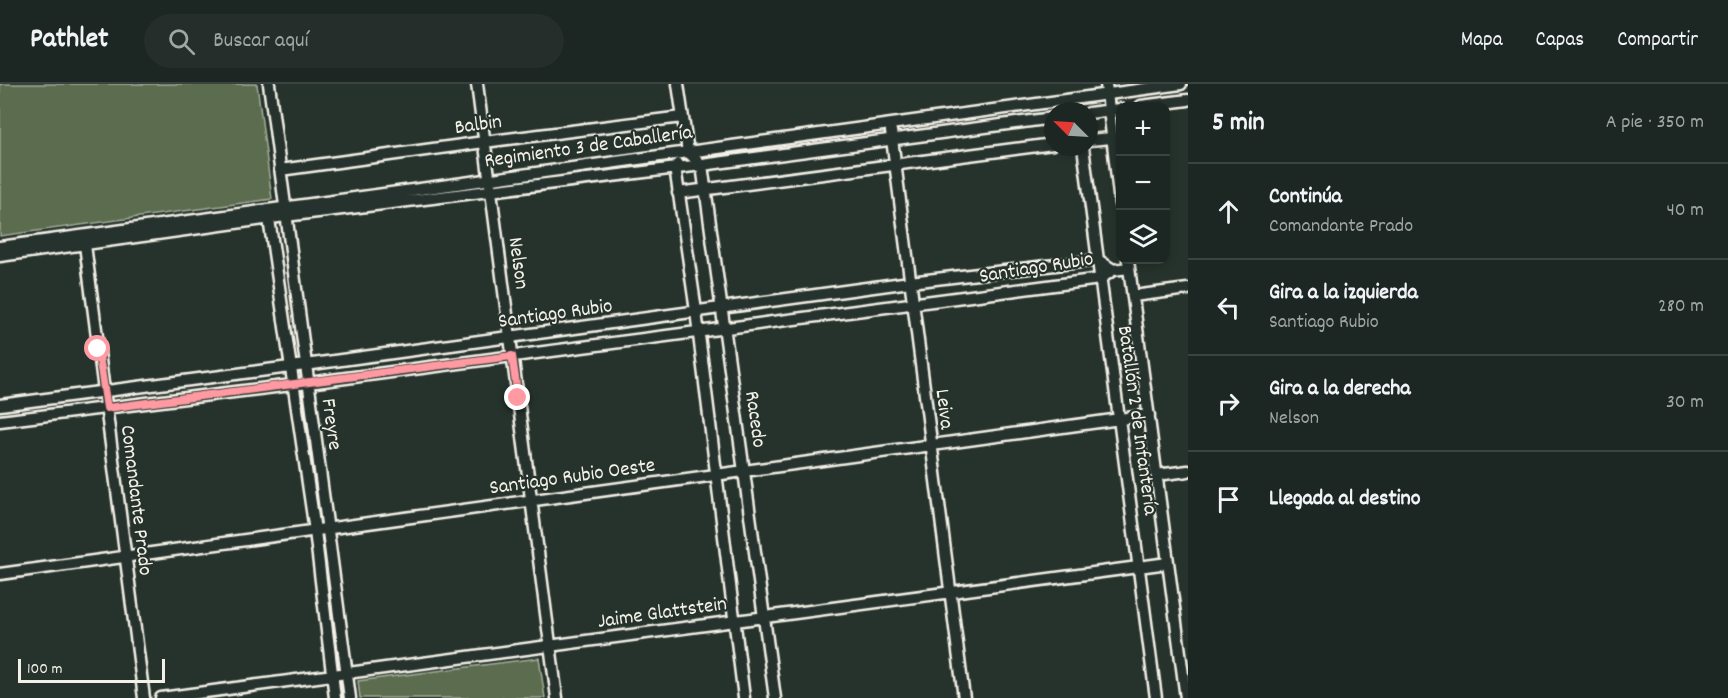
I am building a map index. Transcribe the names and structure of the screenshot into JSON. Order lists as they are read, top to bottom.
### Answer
{
  "streets": {
    "street": [
      "Balbin",
      "Regimiento 3 de Caballería",
      "Nelson",
      "Santiago Rubio",
      "Leiva",
      "Racedo",
      "Batallón 2 de Infantería",
      "Freyre",
      "Santiago Rubio Oeste",
      "Comandante Prado",
      "Jaime Glattstein"
    ]
  },
  "crossings": [
    ["Balbin", "Nelson"],
    ["Balbin", "Freyre"],
    ["Regimiento 3 de Caballería", "Nelson"],
    ["Regimiento 3 de Caballería", "Leiva"],
    ["Regimiento 3 de Caballería", "Racedo"],
    ["Regimiento 3 de Caballería", "Freyre"],
    ["Regimiento 3 de Caballería", "Comandante Prado"],
    ["Nelson", "Santiago Rubio"],
    ["Nelson", "Santiago Rubio Oeste"],
    ["Nelson", "Jaime Glattstein"],
    ["Santiago Rubio", "Leiva"],
    ["Santiago Rubio", "Racedo"],
    ["Santiago Rubio", "Batallón 2 de Infantería"],
    ["Santiago Rubio", "Freyre"],
    ["Santiago Rubio", "Comandante Prado"],
    ["Leiva", "Santiago Rubio Oeste"],
    ["Leiva", "Jaime Glattstein"],
    ["Racedo", "Santiago Rubio Oeste"],
    ["Racedo", "Jaime Glattstein"],
    ["Batallón 2 de Infantería", "Santiago Rubio Oeste"],
    ["Batallón 2 de Infantería", "Jaime Glattstein"],
    ["Freyre", "Santiago Rubio Oeste"],
    ["Freyre", "Jaime Glattstein"],
    ["Santiago Rubio Oeste", "Comandante Prado"]
  ],
  "scale_bar": "100 m",
  "north": "top left",
  "page": {
    "header": "Pathlet",
    "search": "Buscar aquí",
    "nav": ["Mapa", "Capas", "Compartir"],
    "heading": ["5 min", "A pie · 350 m"],
    "map_buttons": ["+", "−"],
    "list": [
      ["Continúa", "Comandante Prado", "40 m"],
      ["Gira a la izquierda", "Santiago Rubio", "280 m"],
      ["Gira a la derecha", "Nelson", "30 m"],
      "Llegada al destino"
    ],
    "scale": "100 m"
  }
}
